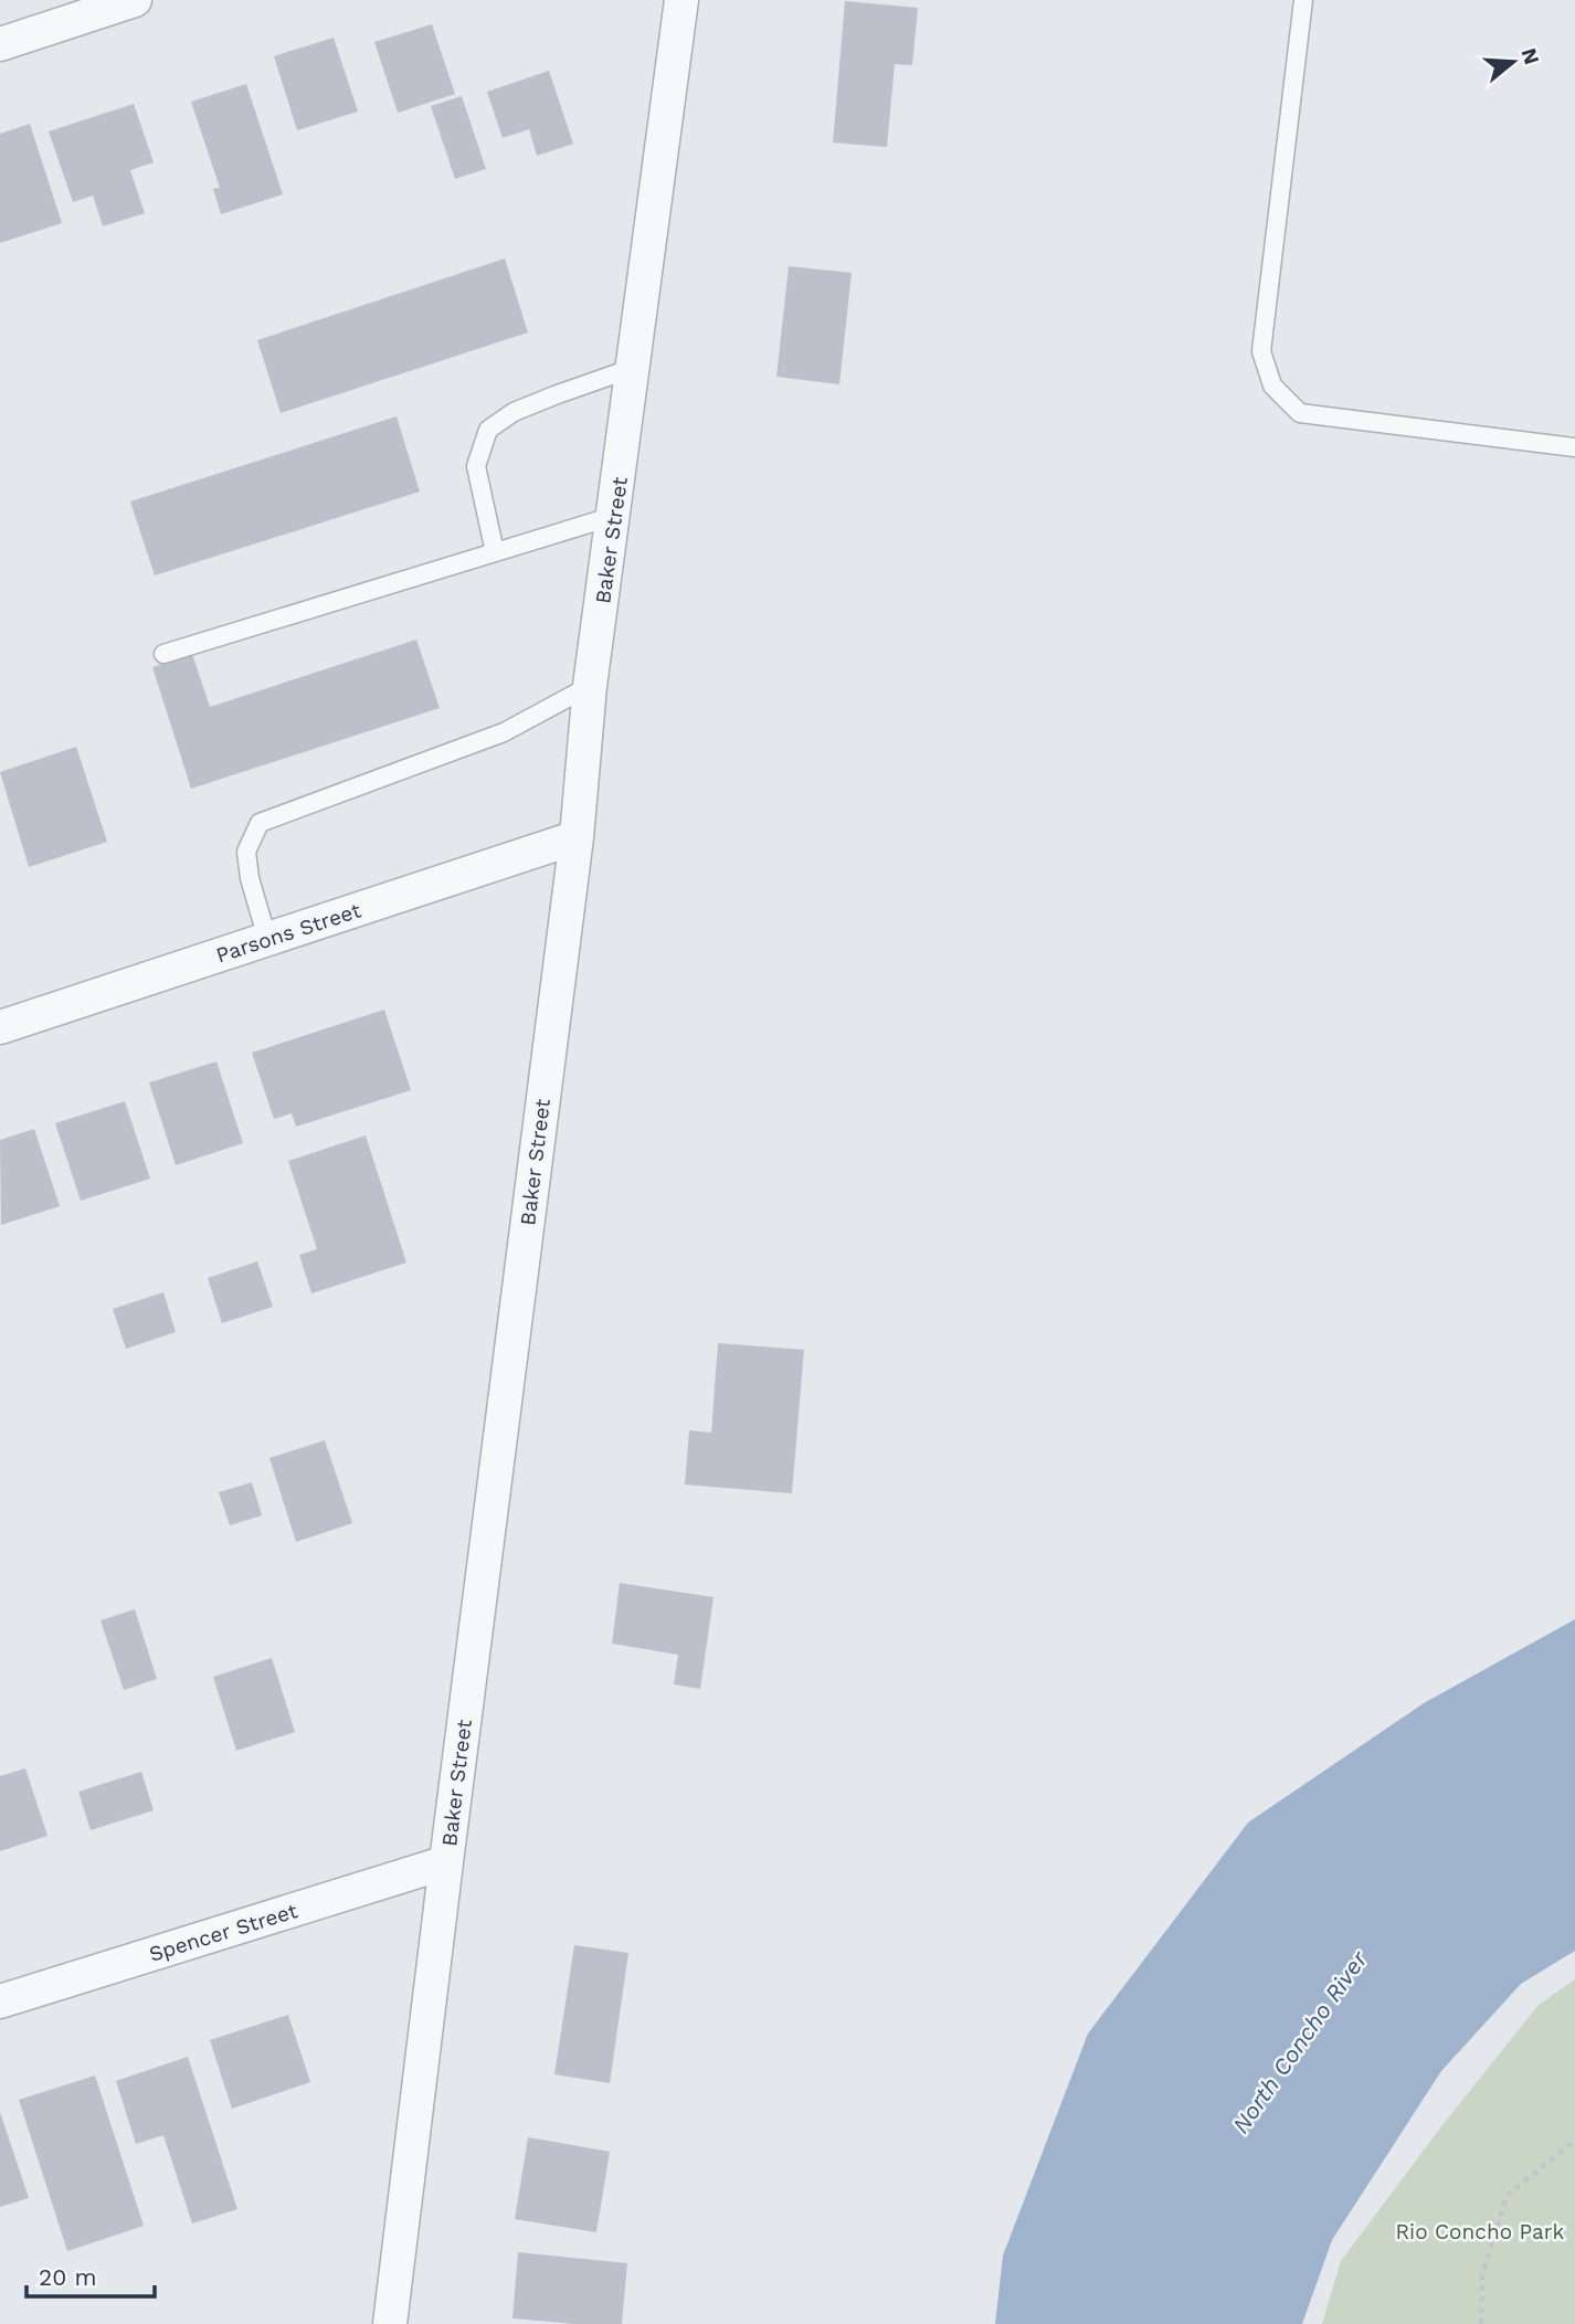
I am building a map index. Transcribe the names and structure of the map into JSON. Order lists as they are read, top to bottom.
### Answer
{
  "streets": {
    "street": ["Baker Street", "Parsons Street", "Spencer Street"]
  },
  "crossings": [
    ["Baker Street", "Parsons Street"],
    ["Baker Street", "Spencer Street"]
  ],
  "water": ["North Concho River"],
  "parks": ["Rio Concho Park"],
  "scale_bar": "20 m",
  "north": "right"
}
